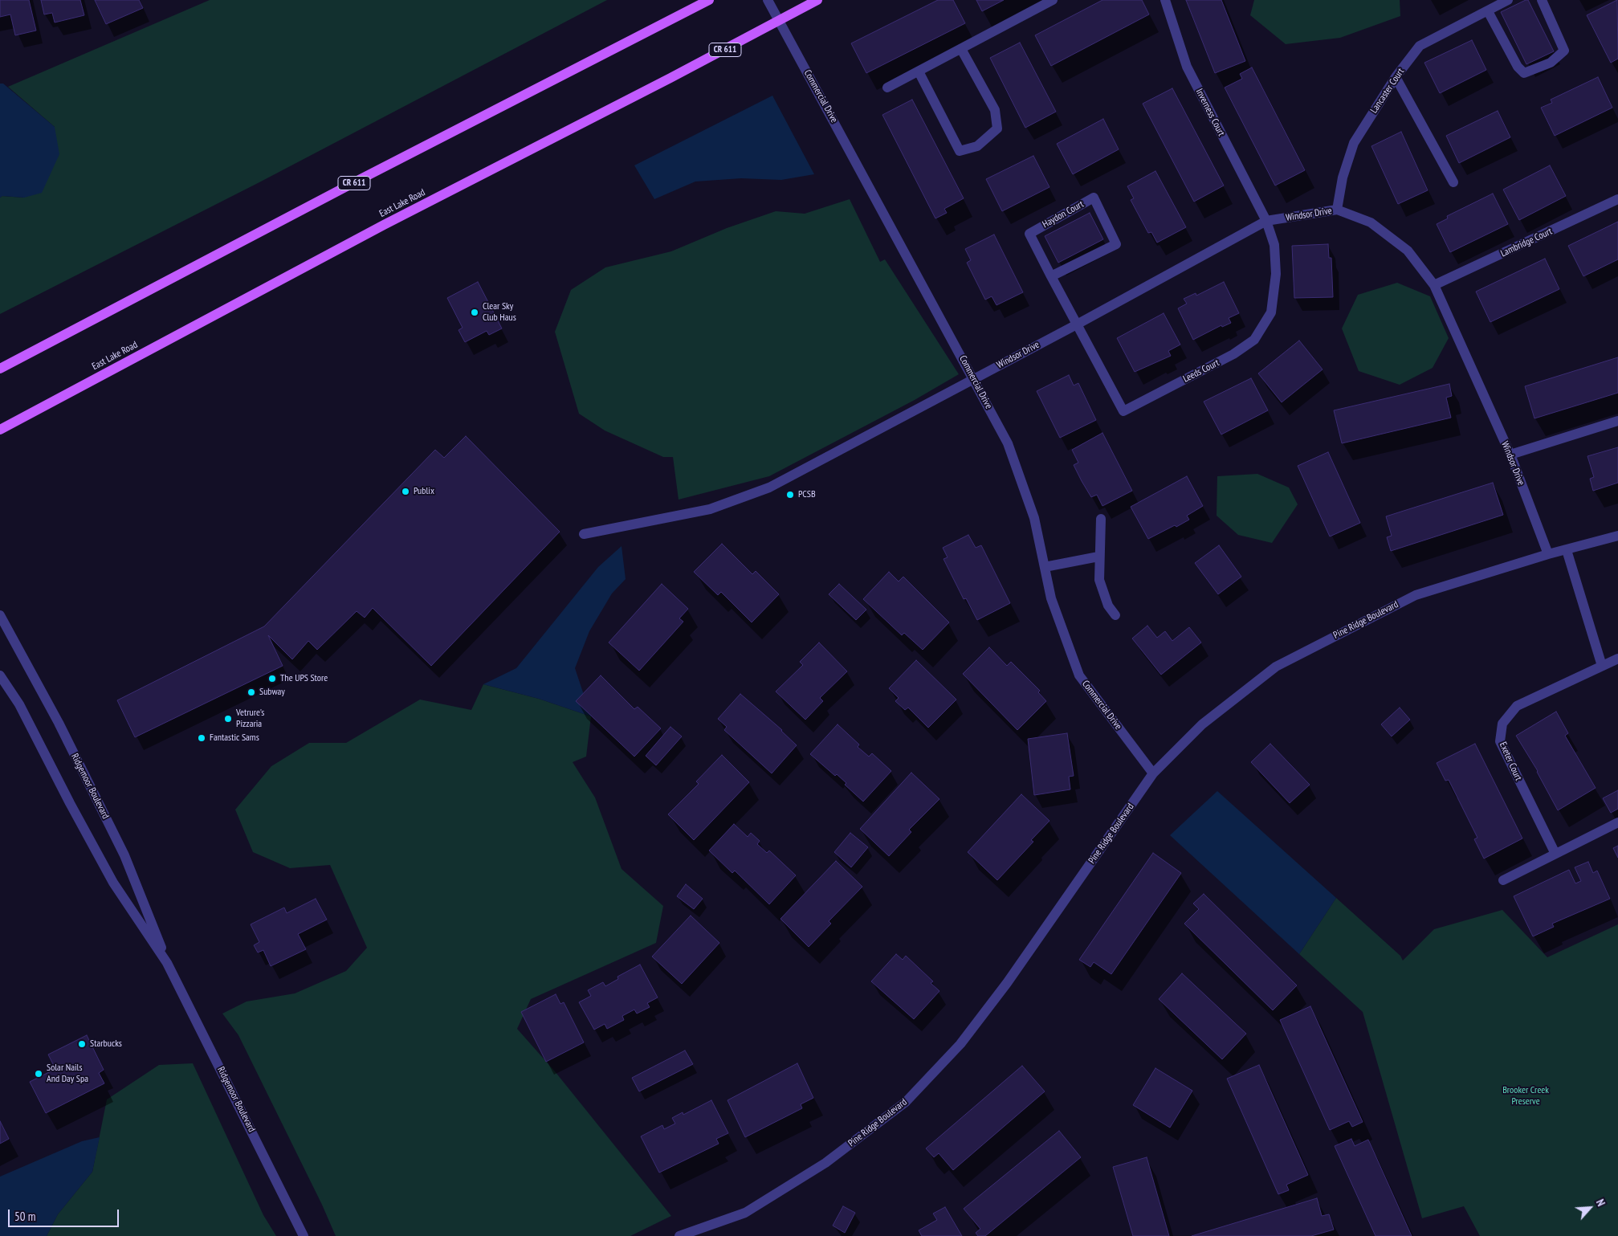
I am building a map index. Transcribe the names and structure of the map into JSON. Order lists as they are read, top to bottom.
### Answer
{
  "streets": {
    "main road": ["CR 611", "East Lake Road"],
    "street": [
      "Lancaster Court",
      "Commercial Drive",
      "Inverness Court",
      "Haydon Court",
      "Windsor Drive",
      "Lambridge Court",
      "Leeds Court",
      "Pine Ridge Boulevard",
      "Exeter Court",
      "Ridgemoor Boulevard"
    ]
  },
  "crossings": [
    ["Lancaster Court", "Windsor Drive"],
    ["Commercial Drive", "East Lake Road"],
    ["Commercial Drive", "Windsor Drive"],
    ["Commercial Drive", "Pine Ridge Boulevard"],
    ["Inverness Court", "Windsor Drive"],
    ["Inverness Court", "Leeds Court"],
    ["Haydon Court", "Windsor Drive"],
    ["Haydon Court", "Leeds Court"],
    ["Windsor Drive", "Lambridge Court"],
    ["Windsor Drive", "Leeds Court"],
    ["Windsor Drive", "Pine Ridge Boulevard"]
  ],
  "parks": ["Brooker Creek Preserve"],
  "places": [
    "Clear Sky Club Haus",
    "Publix",
    "PCSB",
    "The UPS Store",
    "Subway",
    "Vetrure's Pizzaria",
    "Fantastic Sams",
    "Starbucks",
    "Solar Nails And Day Spa"
  ],
  "scale_bar": "50 m",
  "north": "top right"
}
